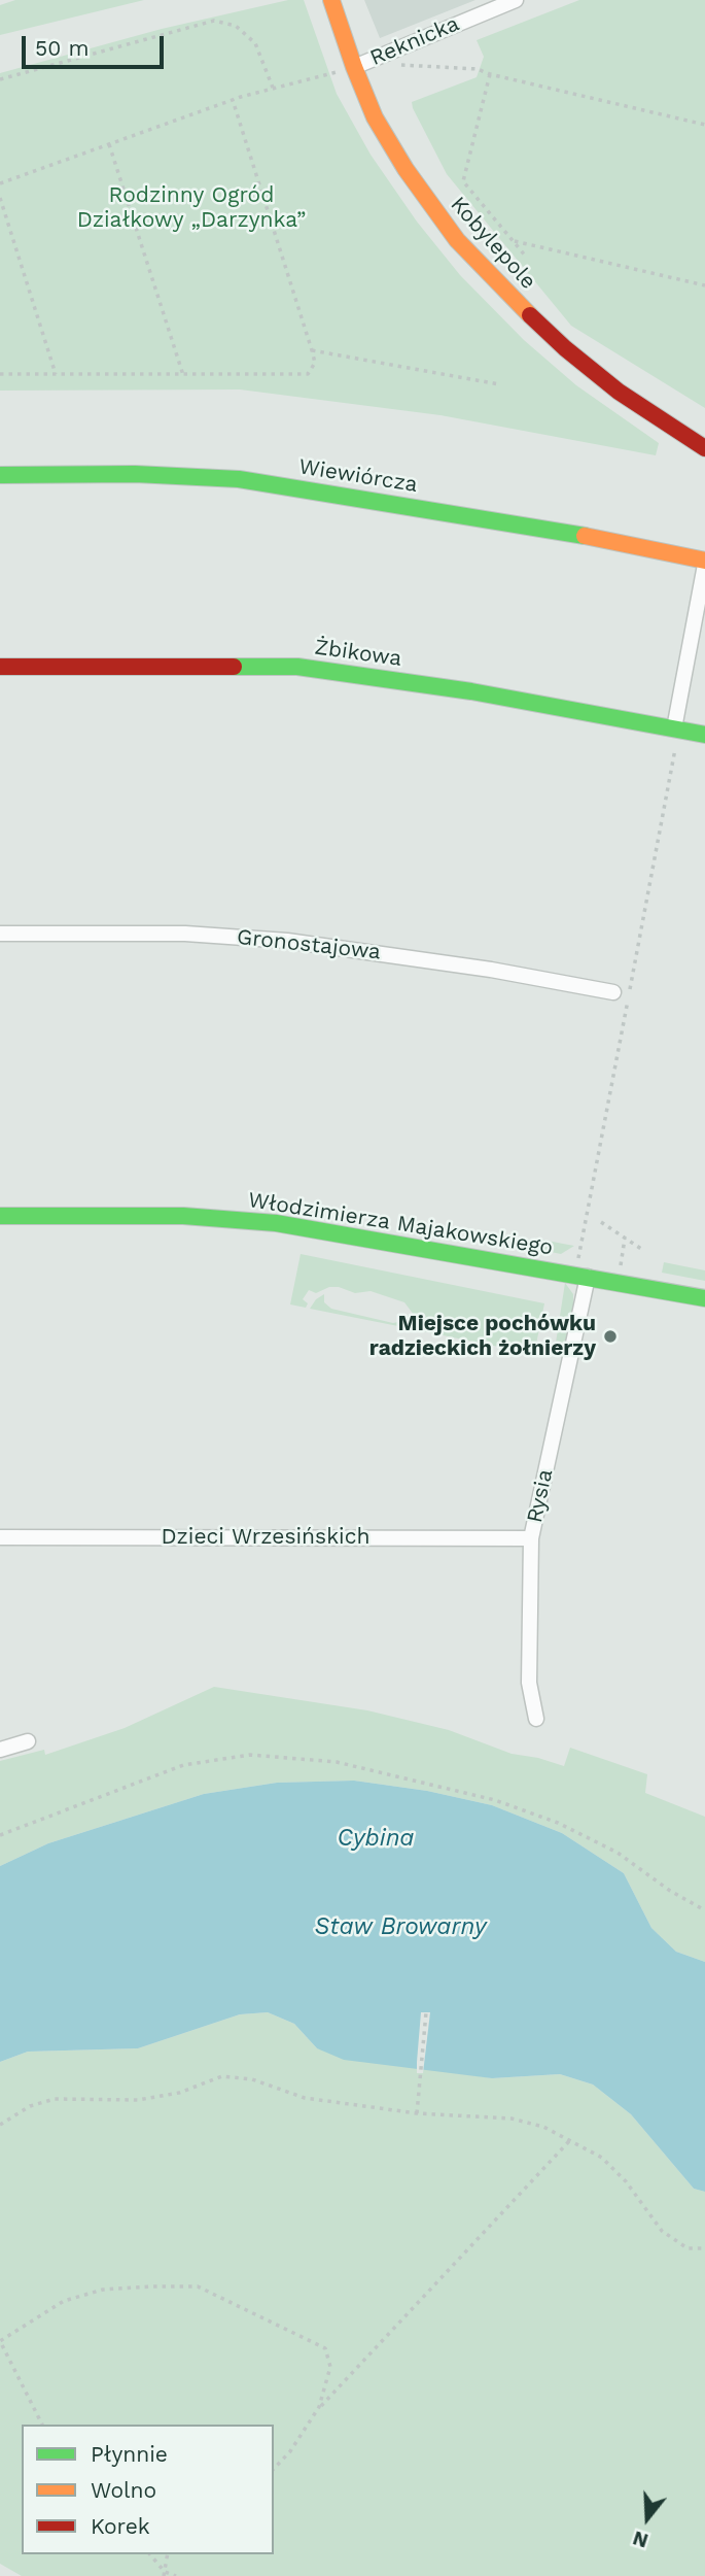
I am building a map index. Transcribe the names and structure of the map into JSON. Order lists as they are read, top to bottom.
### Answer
{
  "streets": {
    "street": [
      "Reknicka",
      "Kobylepole",
      "Wiewiórcza",
      "Żbikowa",
      "Gronostajowa",
      "Włodzimierza Majakowskiego",
      "Rysia",
      "Dzieci Wrzesińskich"
    ]
  },
  "crossings": [
    ["Reknicka", "Kobylepole"],
    ["Włodzimierza Majakowskiego", "Rysia"],
    ["Rysia", "Dzieci Wrzesińskich"]
  ],
  "water": ["Cybina", "Staw Browarny"],
  "parks": ["Rodzinny Ogród Działkowy „Darzynka”"],
  "places": ["Miejsce pochówku radzieckich żołnierzy"],
  "legend": ["Płynnie", "Wolno", "Korek"],
  "scale_bar": "50 m",
  "north": "bottom"
}
